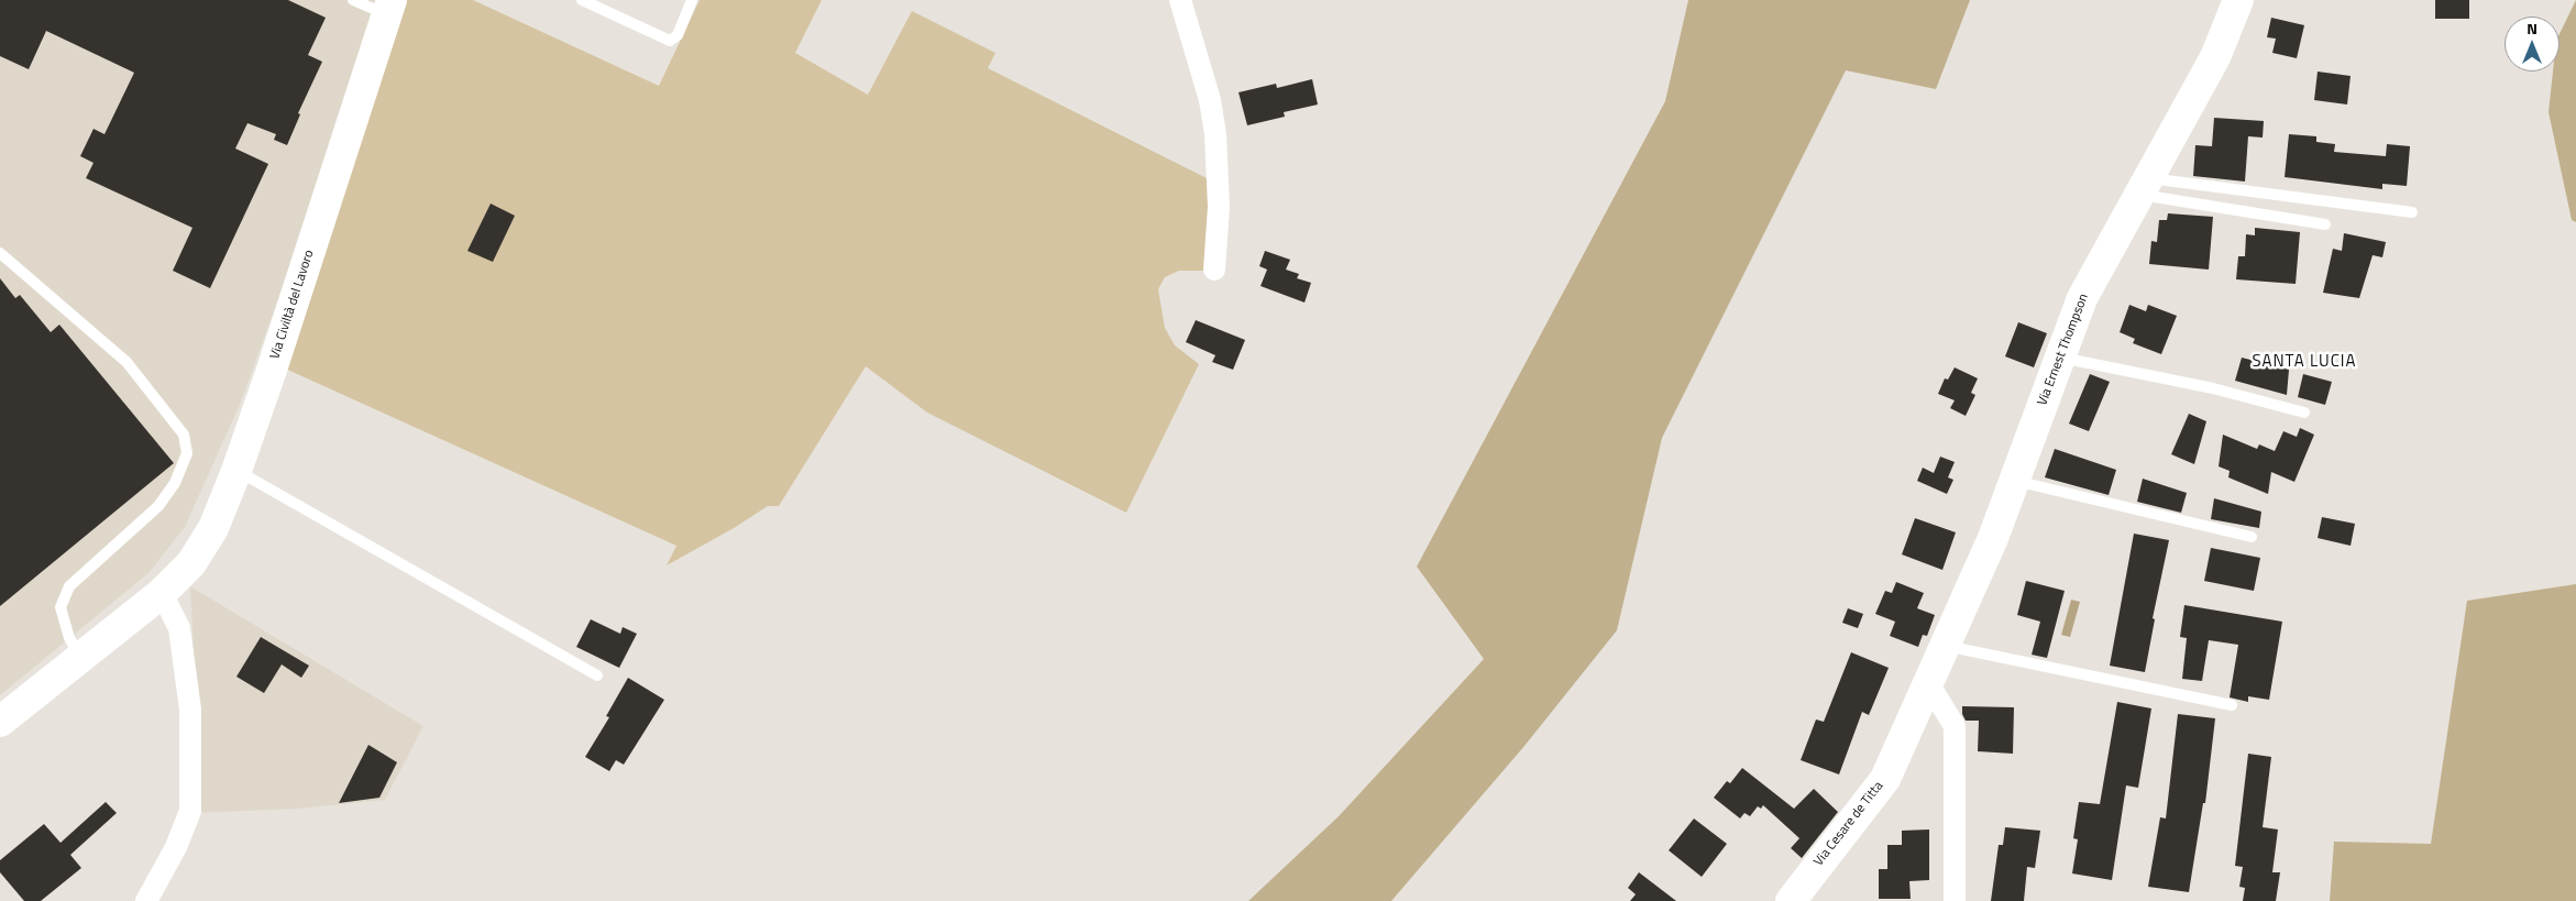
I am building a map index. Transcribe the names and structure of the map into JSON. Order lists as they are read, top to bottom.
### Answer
{
  "streets": {
    "street": ["Via Civiltà del Lavoro", "Via Ernest Thompson", "Via Cesare de Titta"]
  },
  "crossings": [
    ["Via Ernest Thompson", "Via Cesare de Titta"]
  ],
  "districts": ["SANTA LUCIA"],
  "north": "top"
}
